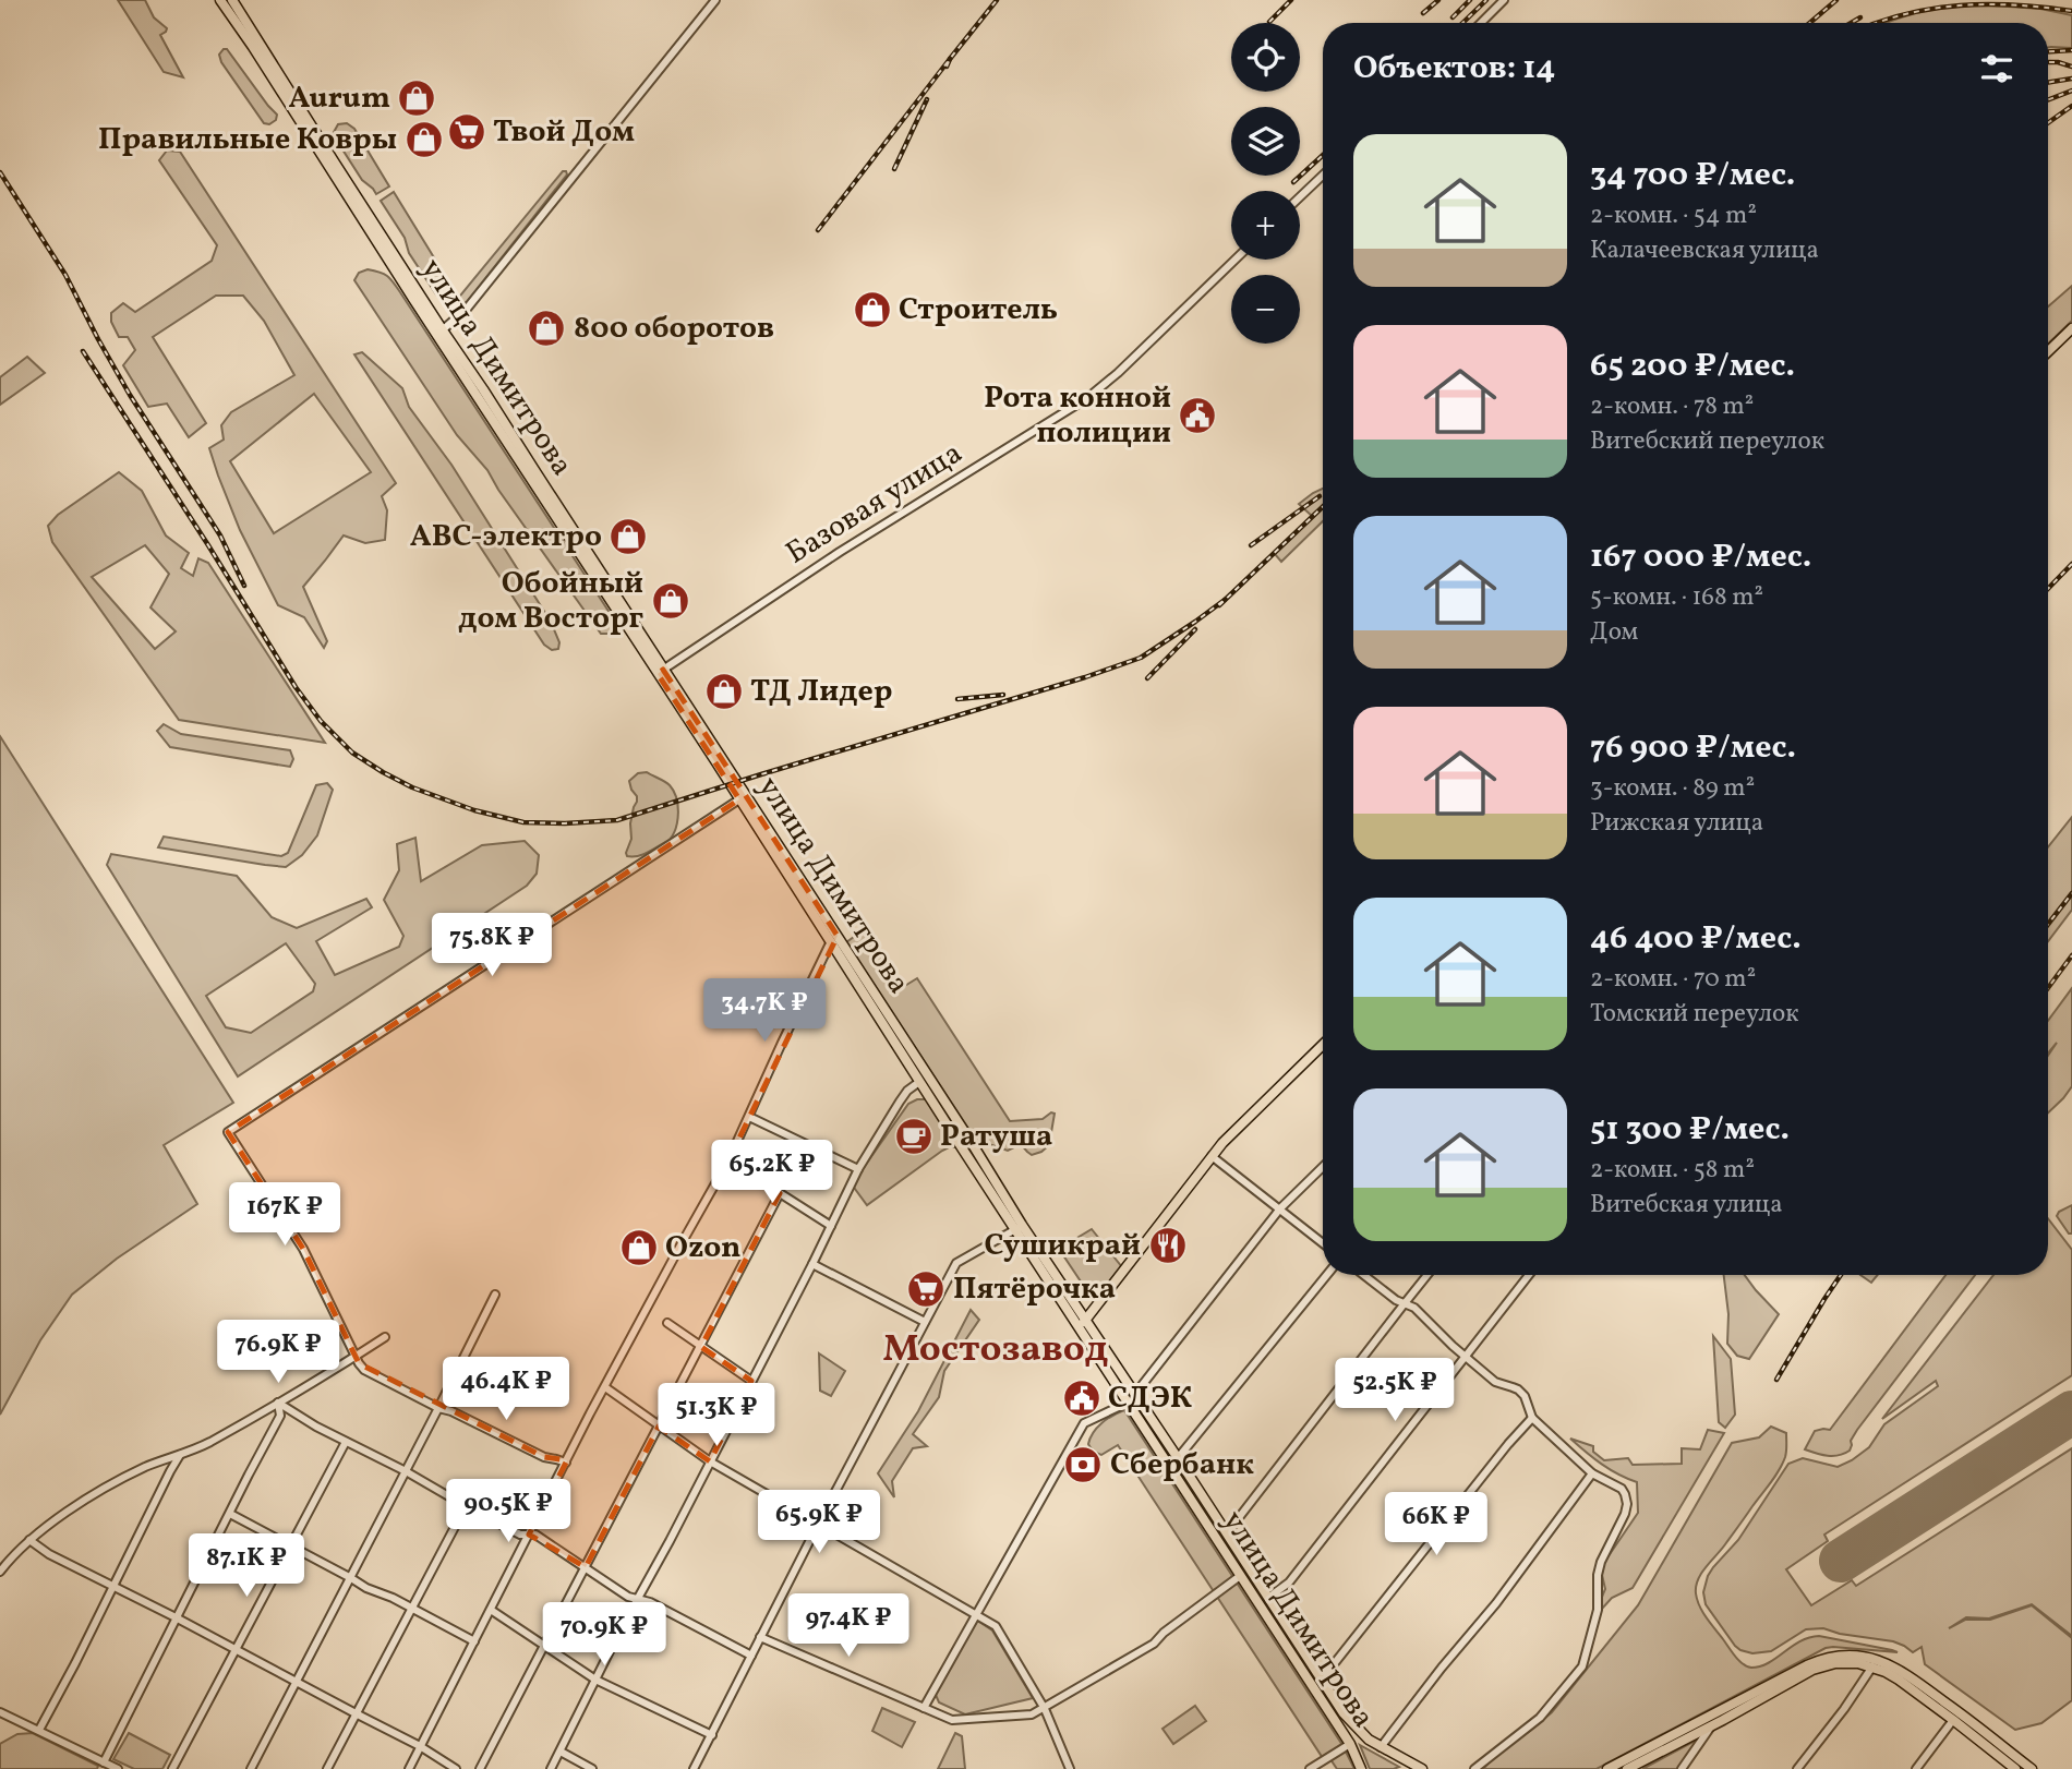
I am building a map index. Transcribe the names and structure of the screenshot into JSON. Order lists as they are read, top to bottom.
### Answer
{
  "streets": {
    "main road": ["улица Димитрова"],
    "street": ["Базовая улица"]
  },
  "crossings": [
    ["улица Димитрова", "Базовая улица"]
  ],
  "districts": ["Мостозавод"],
  "places": {
    "shop": [
      "Aurum",
      "Правильные Ковры",
      "Строитель",
      "800 оборотов",
      "АВС-электро",
      "Обойный дом Восторг",
      "ТД Лидер",
      "Ozon"
    ],
    "supermarket": ["Твой Дом", "Пятёрочка"],
    "public building": ["Рота конной полиции", "СДЭК"],
    "cafe": ["Ратуша"],
    "restaurant": ["Сушикрай"],
    "bank": ["Сбербанк"]
  },
  "page": {
    "map_buttons": ["+", "−"],
    "heading": "Объектов: 14",
    "list": [
      {
        "name": "34 700 ₽/мес.",
        "note": "2-комн. · 54 m² · Калачеевская улица"
      },
      {
        "name": "65 200 ₽/мес.",
        "note": "2-комн. · 78 m² · Витебский переулок"
      },
      {
        "name": "167 000 ₽/мес.",
        "note": "5-комн. · 168 m² · Дом"
      },
      {
        "name": "76 900 ₽/мес.",
        "note": "3-комн. · 89 m² · Рижская улица"
      },
      {
        "name": "46 400 ₽/мес.",
        "note": "2-комн. · 70 m² · Томский переулок"
      },
      {
        "name": "51 300 ₽/мес.",
        "note": "2-комн. · 58 m² · Витебская улица"
      }
    ],
    "price": [
      "75.8K ₽",
      "34.7K ₽",
      "65.2K ₽",
      "167K ₽",
      "76.9K ₽",
      "46.4K ₽",
      "52.5K ₽",
      "51.3K ₽",
      "90.5K ₽",
      "65.9K ₽",
      "66K ₽",
      "87.1K ₽",
      "97.4K ₽",
      "70.9K ₽"
    ]
  }
}
